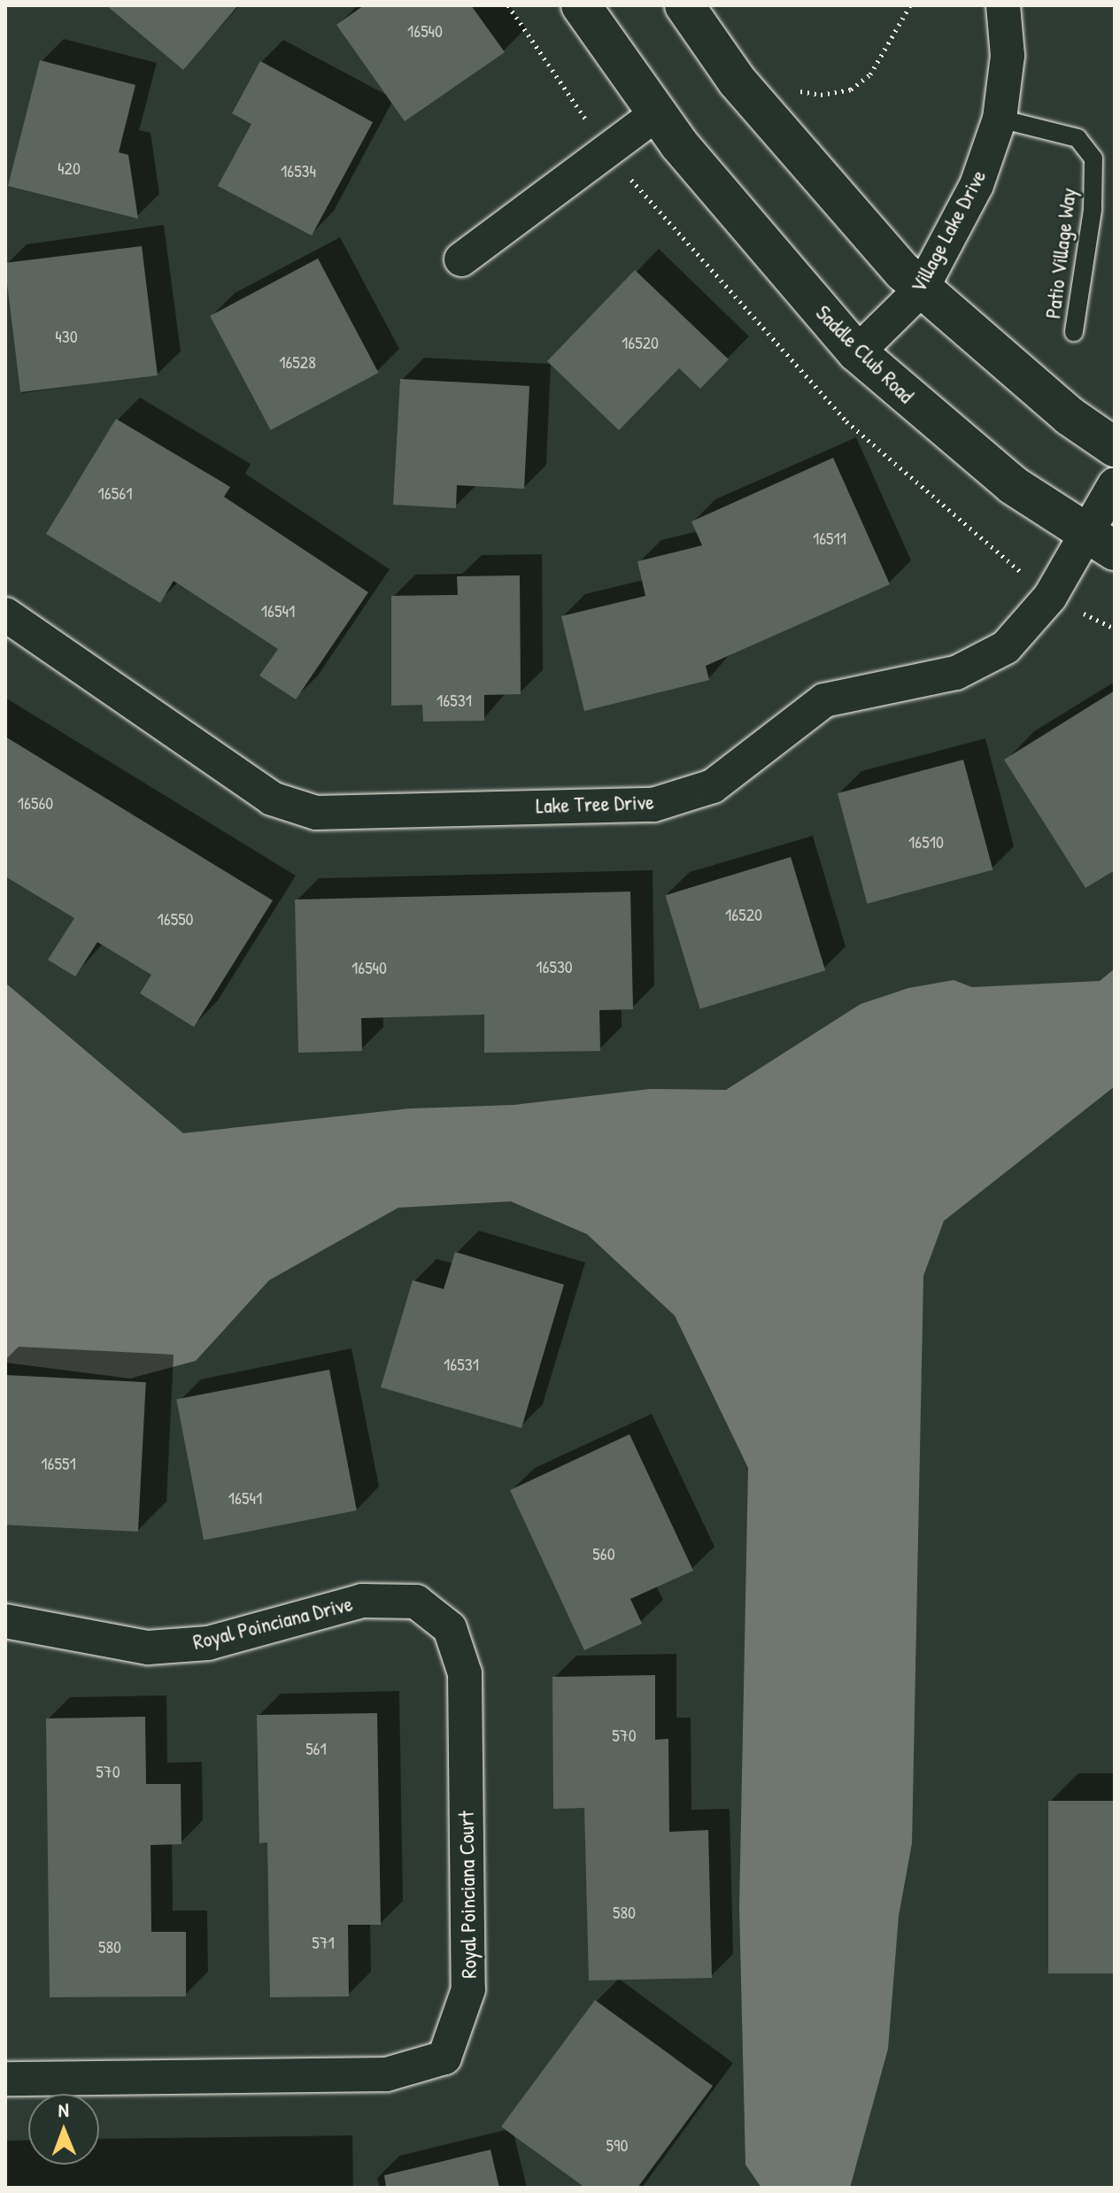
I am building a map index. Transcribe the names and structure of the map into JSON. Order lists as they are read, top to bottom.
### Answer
{
  "streets": {
    "street": [
      "Village Lake Drive",
      "Saddle Club Road",
      "Lake Tree Drive",
      "Royal Poinciana Drive",
      "Royal Poinciana Court"
    ],
    "lane": ["Patio Village Way"]
  },
  "crossings": [
    ["Village Lake Drive", "Patio Village Way"],
    ["Village Lake Drive", "Saddle Club Road"],
    ["Saddle Club Road", "Lake Tree Drive"],
    ["Royal Poinciana Drive", "Royal Poinciana Court"]
  ],
  "house_numbers": [
    "16540",
    "420",
    "16534",
    "430",
    "16520",
    "16528",
    "16561",
    "16511",
    "16541",
    "16531",
    "16560",
    "16510",
    "16520",
    "16550",
    "16530",
    "16540",
    "16531",
    "16551",
    "16541",
    "560",
    "570",
    "561",
    "570",
    "580",
    "571",
    "580",
    "590"
  ],
  "north": "top"
}
